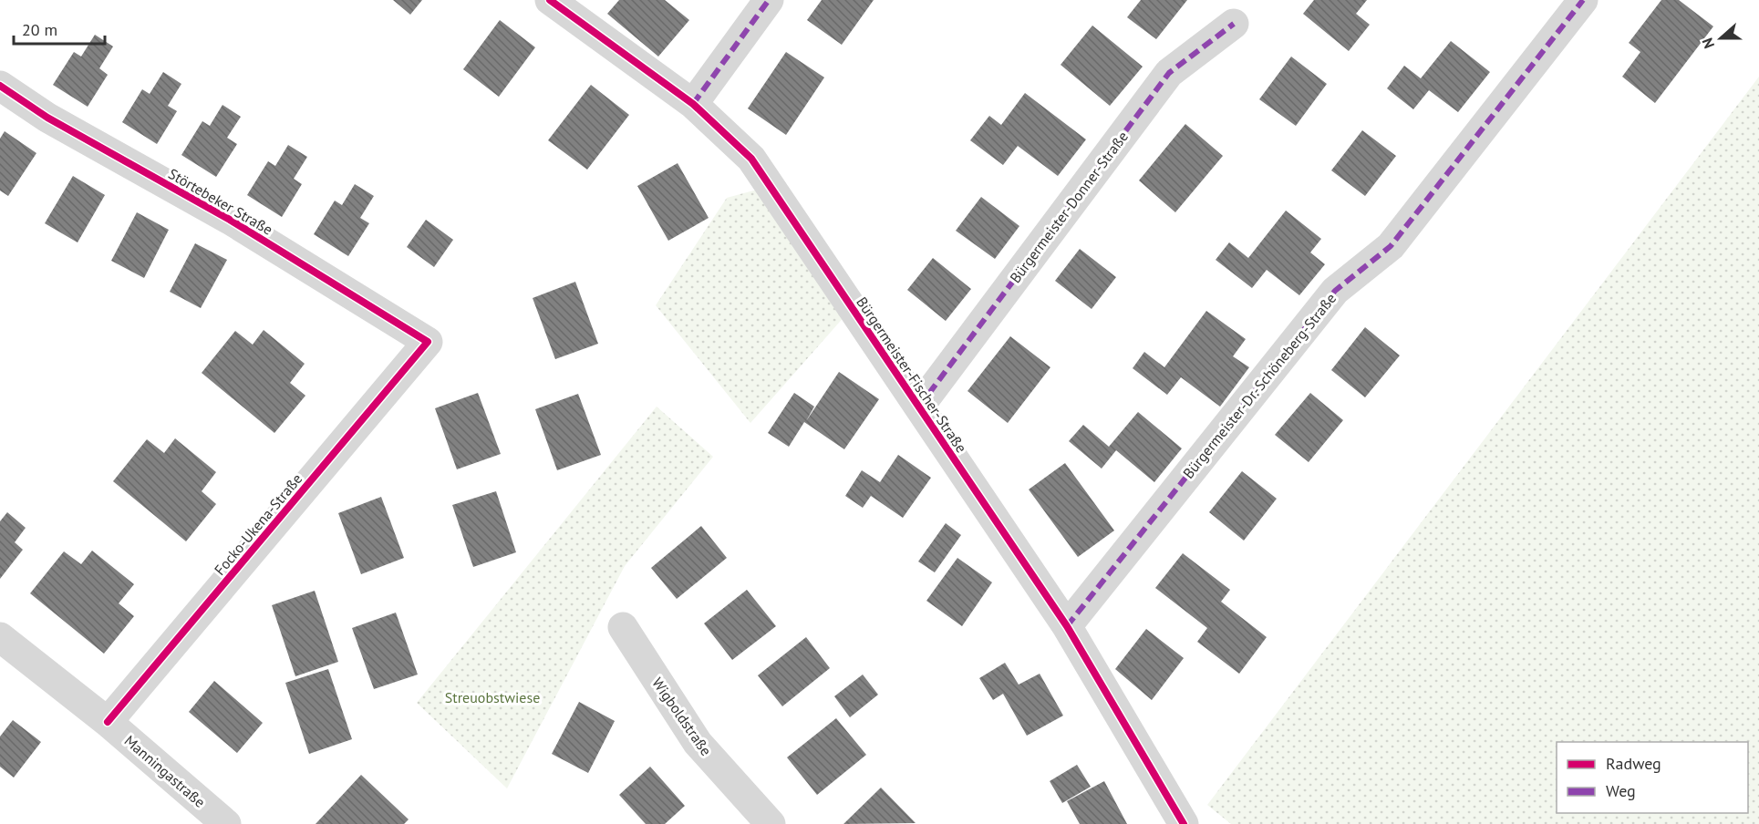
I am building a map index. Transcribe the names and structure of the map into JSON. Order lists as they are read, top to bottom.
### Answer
{
  "streets": {
    "street": [
      "Störtebeker Straße",
      "Bürgermeister-Donner-Straße",
      "Bürgermeister-Fischer-Straße",
      "Bürgermeister-Dr.-Schöneberg-Straße",
      "Focko-Ukena-Straße",
      "Wigboldstraße",
      "Manningastraße"
    ]
  },
  "crossings": [
    ["Störtebeker Straße", "Focko-Ukena-Straße"],
    ["Bürgermeister-Donner-Straße", "Bürgermeister-Fischer-Straße"],
    ["Bürgermeister-Fischer-Straße", "Bürgermeister-Dr.-Schöneberg-Straße"],
    ["Focko-Ukena-Straße", "Manningastraße"]
  ],
  "parks": ["Streuobstwiese"],
  "legend": ["Radweg", "Weg"],
  "scale_bar": "20 m",
  "north": "left"
}
